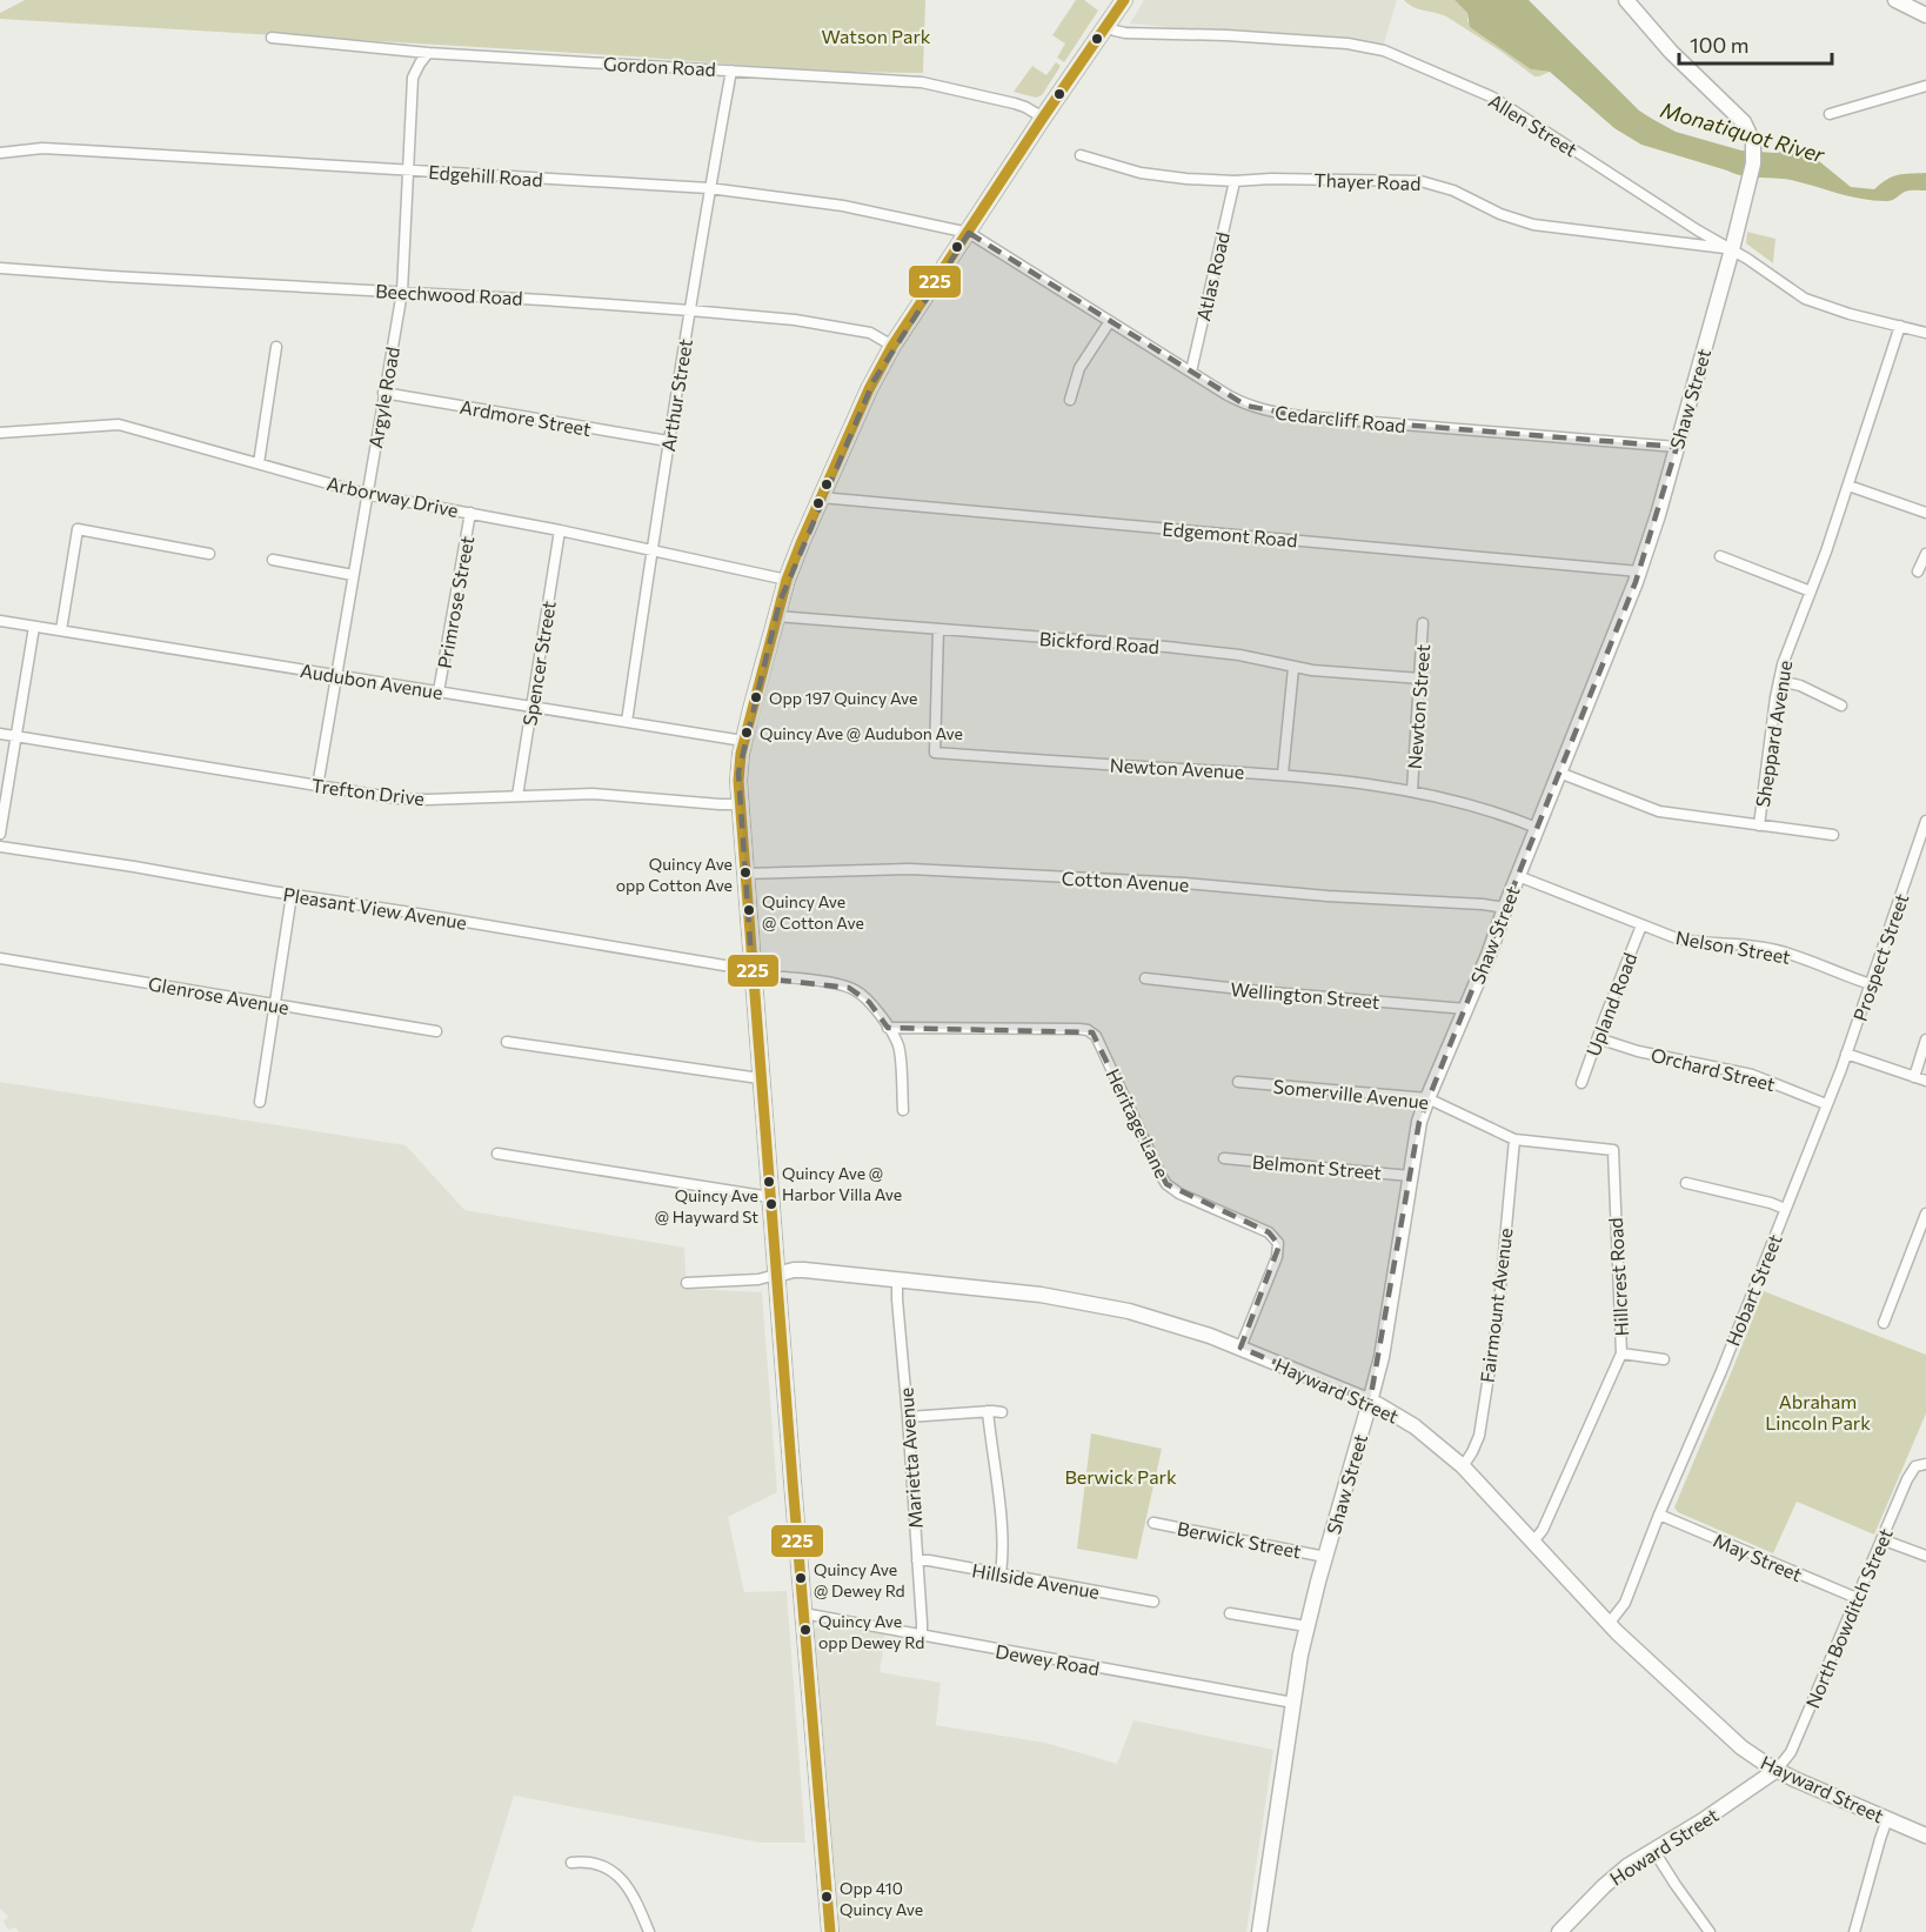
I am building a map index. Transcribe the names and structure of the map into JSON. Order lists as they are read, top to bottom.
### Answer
{
  "streets": {
    "street": [
      "Gordon Road",
      "Allen Street",
      "Edgehill Road",
      "Thayer Road",
      "Atlas Road",
      "Beechwood Road",
      "Arthur Street",
      "Argyle Road",
      "Shaw Street",
      "Ardmore Street",
      "Cedarcliff Road",
      "Arborway Drive",
      "Edgemont Road",
      "Primrose Street",
      "Bickford Road",
      "Spencer Street",
      "Audubon Avenue",
      "Newton Street",
      "Sheppard Avenue",
      "Newton Avenue",
      "Trefton Drive",
      "Cotton Avenue",
      "Pleasant View Avenue",
      "Nelson Street",
      "Prospect Street",
      "Glenrose Avenue",
      "Wellington Street",
      "Upland Road",
      "Orchard Street",
      "Somerville Avenue",
      "Heritage Lane",
      "Belmont Street",
      "Hillcrest Road",
      "Hobart Street",
      "Fairmount Avenue",
      "Hayward Street",
      "Marietta Avenue",
      "Berwick Street",
      "May Street",
      "Hillside Avenue",
      "North Bowditch Street",
      "Dewey Road",
      "Howard Street"
    ]
  },
  "crossings": [
    ["Gordon Road", "Arthur Street"],
    ["Gordon Road", "Argyle Road"],
    ["Allen Street", "Thayer Road"],
    ["Allen Street", "Shaw Street"],
    ["Allen Street", "Sheppard Avenue"],
    ["Edgehill Road", "Arthur Street"],
    ["Edgehill Road", "Argyle Road"],
    ["Edgehill Road", "Cedarcliff Road"],
    ["Thayer Road", "Atlas Road"],
    ["Thayer Road", "Shaw Street"],
    ["Atlas Road", "Cedarcliff Road"],
    ["Beechwood Road", "Arthur Street"],
    ["Beechwood Road", "Argyle Road"],
    ["Arthur Street", "Ardmore Street"],
    ["Arthur Street", "Arborway Drive"],
    ["Arthur Street", "Audubon Avenue"],
    ["Argyle Road", "Ardmore Street"],
    ["Argyle Road", "Arborway Drive"],
    ["Argyle Road", "Audubon Avenue"],
    ["Argyle Road", "Trefton Drive"],
    ["Shaw Street", "Cedarcliff Road"],
    ["Shaw Street", "Edgemont Road"],
    ["Shaw Street", "Sheppard Avenue"],
    ["Shaw Street", "Newton Avenue"],
    ["Shaw Street", "Cotton Avenue"],
    ["Shaw Street", "Nelson Street"],
    ["Shaw Street", "Wellington Street"],
    ["Shaw Street", "Somerville Avenue"],
    ["Shaw Street", "Belmont Street"],
    ["Shaw Street", "Hayward Street"],
    ["Shaw Street", "Berwick Street"],
    ["Shaw Street", "Dewey Road"],
    ["Arborway Drive", "Primrose Street"],
    ["Arborway Drive", "Spencer Street"],
    ["Primrose Street", "Audubon Avenue"],
    ["Bickford Road", "Newton Street"],
    ["Bickford Road", "Newton Avenue"],
    ["Spencer Street", "Audubon Avenue"],
    ["Spencer Street", "Trefton Drive"],
    ["Newton Street", "Newton Avenue"],
    ["Pleasant View Avenue", "Heritage Lane"],
    ["Nelson Street", "Prospect Street"],
    ["Nelson Street", "Upland Road"],
    ["Prospect Street", "Hobart Street"],
    ["Upland Road", "Orchard Street"],
    ["Orchard Street", "Hobart Street"],
    ["Somerville Avenue", "Hillcrest Road"],
    ["Somerville Avenue", "Fairmount Avenue"],
    ["Heritage Lane", "Hayward Street"],
    ["Hillcrest Road", "Hayward Street"],
    ["Hobart Street", "Hayward Street"],
    ["Hobart Street", "May Street"],
    ["Fairmount Avenue", "Hayward Street"],
    ["Hayward Street", "Marietta Avenue"],
    ["Hayward Street", "North Bowditch Street"],
    ["Hayward Street", "Howard Street"],
    ["Marietta Avenue", "Hillside Avenue"],
    ["Marietta Avenue", "Dewey Road"],
    ["May Street", "North Bowditch Street"],
    ["North Bowditch Street", "Howard Street"]
  ],
  "water": ["Monatiquot River"],
  "parks": ["Watson Park", "Abraham Lincoln Park", "Berwick Park"],
  "places": [
    "Opp 197 Quincy Ave",
    "Quincy Ave @ Audubon Ave",
    "Quincy Ave opp Cotton Ave",
    "Quincy Ave @ Cotton Ave",
    "Quincy Ave @ Harbor Villa Ave",
    "Quincy Ave @ Hayward St",
    "Quincy Ave @ Dewey Rd",
    "Quincy Ave opp Dewey Rd",
    "Opp 410 Quincy Ave"
  ],
  "lines": ["transit line 225"],
  "scale_bar": "100 m"
}
